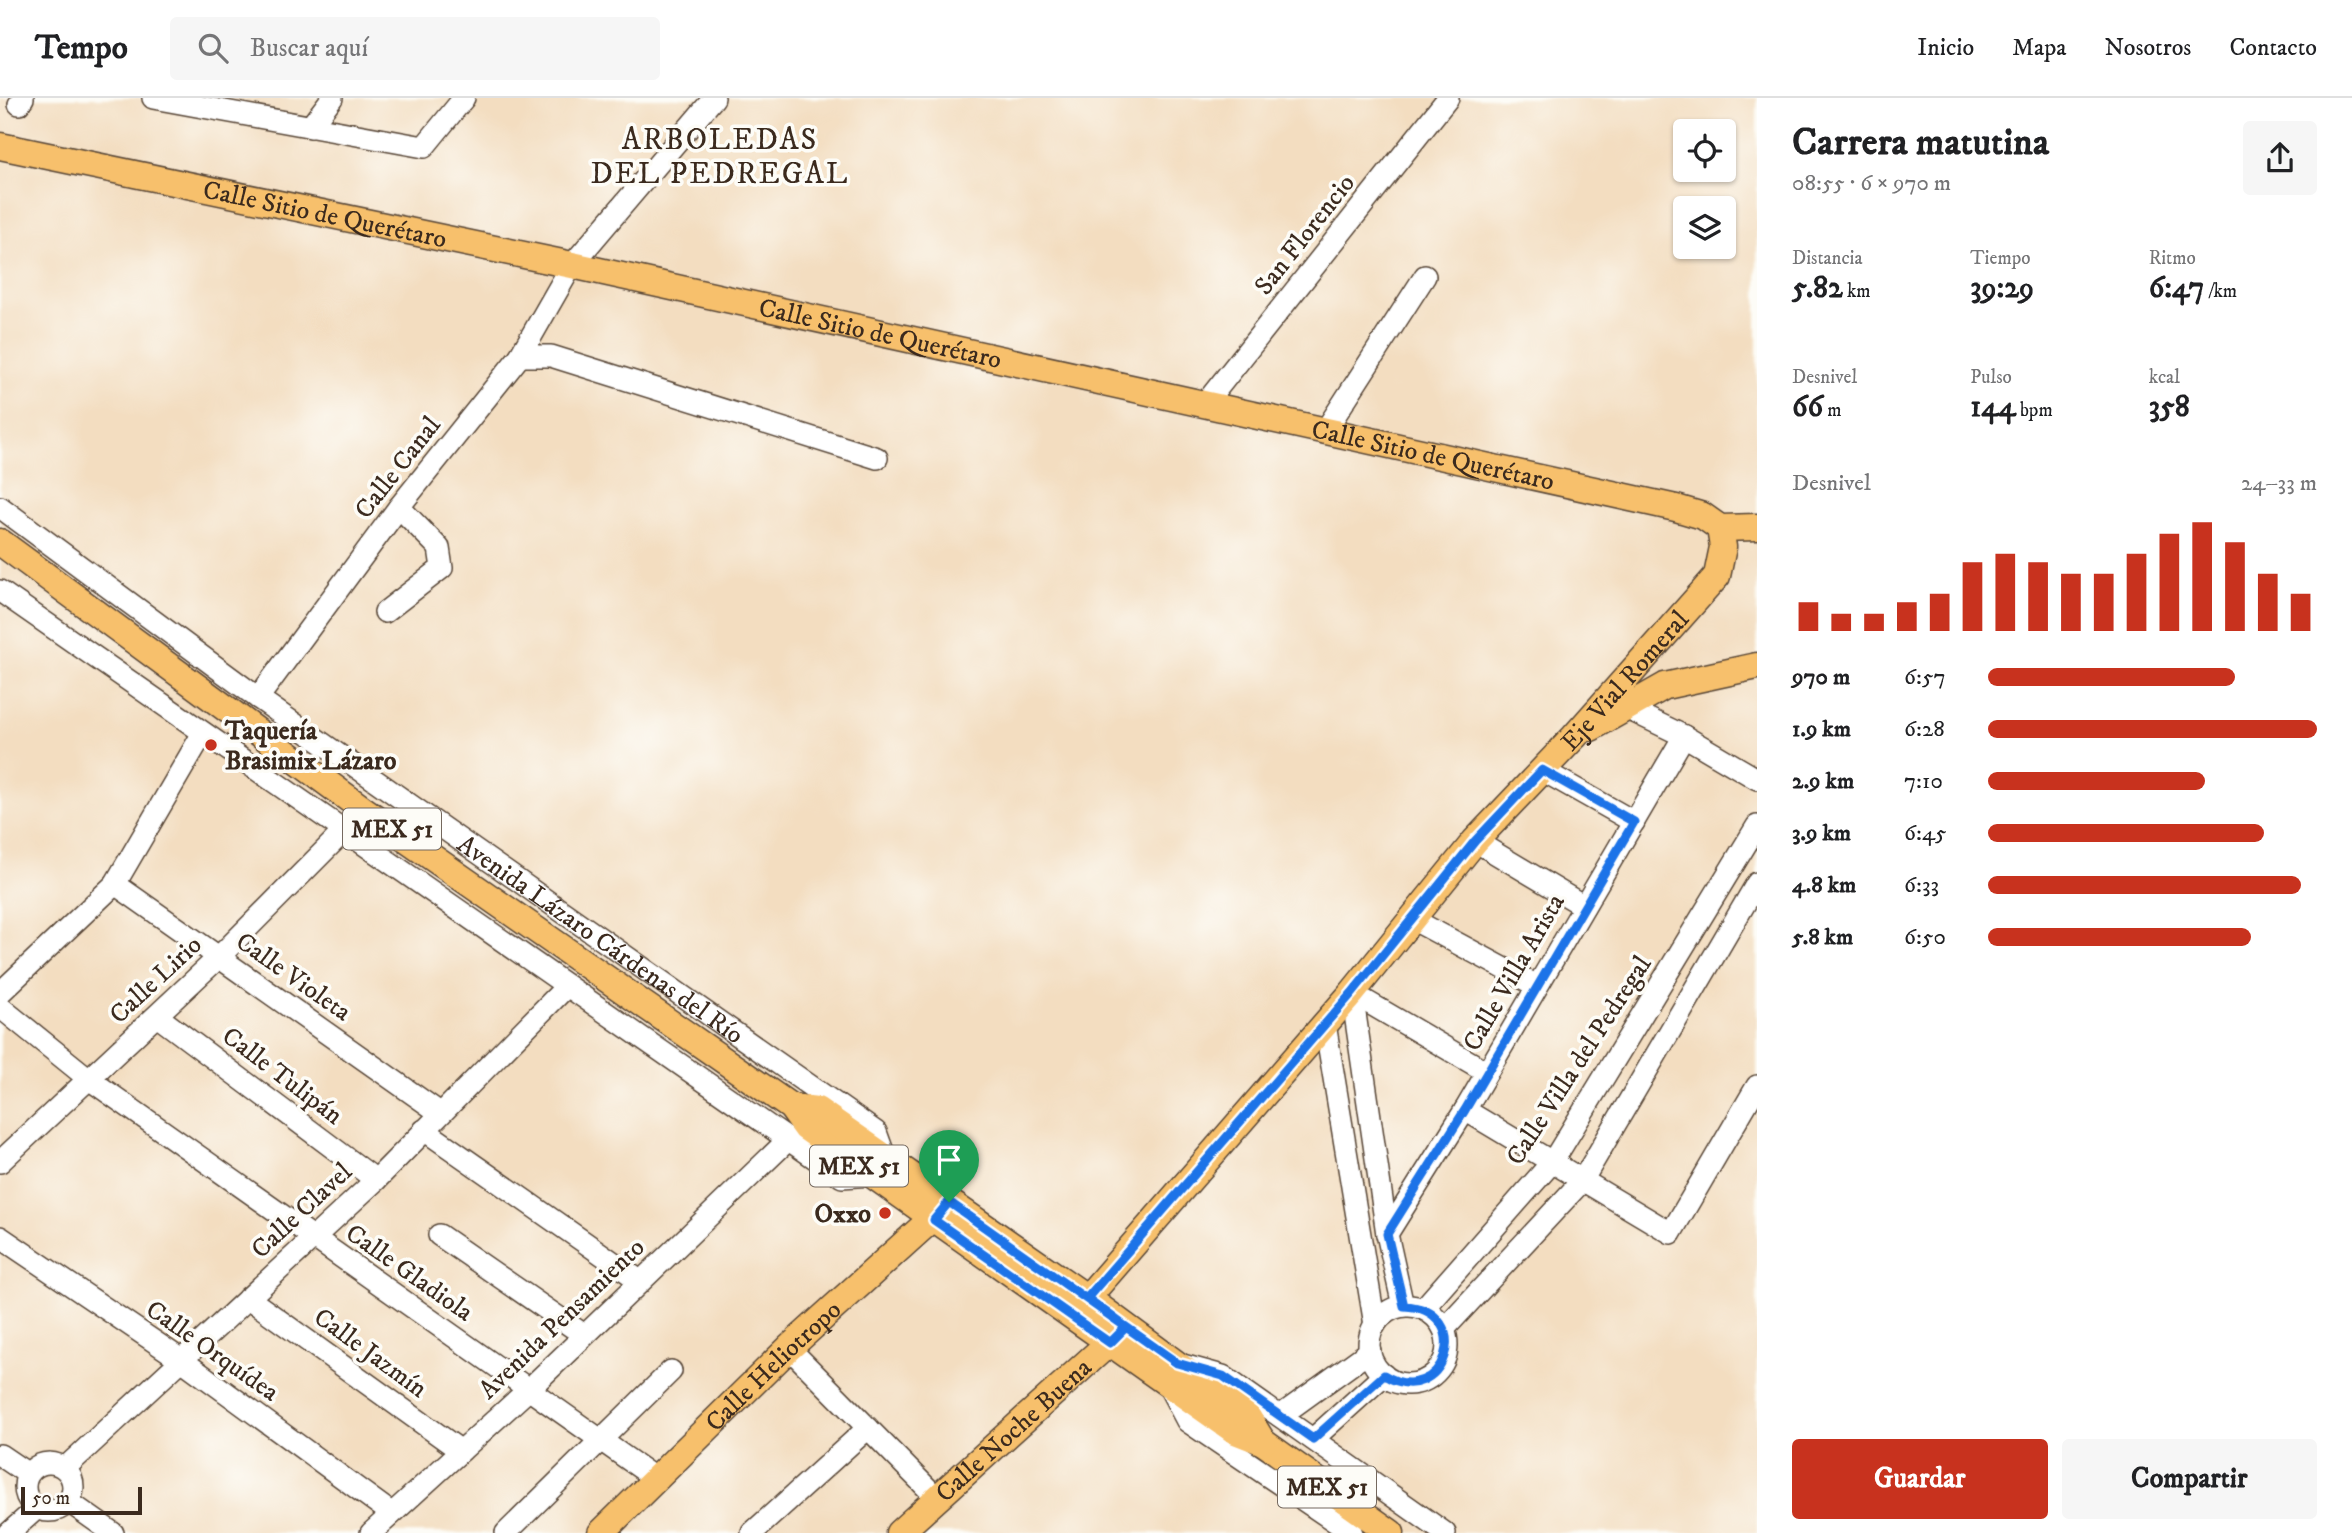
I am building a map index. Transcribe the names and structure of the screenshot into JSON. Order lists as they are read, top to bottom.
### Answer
{
  "streets": {
    "main road": [
      "Calle Sitio de Querétaro",
      "Eje Vial Romeral",
      "MEX 51",
      "Avenida Lázaro Cárdenas del Río",
      "Calle Heliotropo",
      "Calle Noche Buena"
    ],
    "street": [
      "San Florencio",
      "Calle Canal",
      "Calle Villa Arista",
      "Calle Violeta",
      "Calle Lirio",
      "Calle Villa del Pedregal",
      "Calle Tulipán",
      "Calle Clavel",
      "Calle Gladiola",
      "Avenida Pensamiento",
      "Calle Orquídea",
      "Calle Jazmín"
    ]
  },
  "crossings": [
    ["Calle Sitio de Querétaro", "San Florencio"],
    ["Calle Sitio de Querétaro", "Calle Canal"],
    ["Calle Sitio de Querétaro", "Eje Vial Romeral"],
    ["Calle Canal", "Avenida Lázaro Cárdenas del Río"],
    ["Eje Vial Romeral", "Avenida Lázaro Cárdenas del Río"],
    ["Avenida Lázaro Cárdenas del Río", "Calle Heliotropo"],
    ["Avenida Lázaro Cárdenas del Río", "Calle Noche Buena"],
    ["Calle Violeta", "Calle Lirio"],
    ["Calle Violeta", "Calle Clavel"],
    ["Calle Lirio", "Calle Tulipán"],
    ["Calle Lirio", "Calle Gladiola"],
    ["Calle Tulipán", "Calle Clavel"],
    ["Calle Clavel", "Calle Gladiola"],
    ["Calle Clavel", "Calle Orquídea"],
    ["Calle Clavel", "Calle Jazmín"],
    ["Calle Gladiola", "Avenida Pensamiento"],
    ["Calle Gladiola", "Calle Heliotropo"],
    ["Avenida Pensamiento", "Calle Orquídea"],
    ["Avenida Pensamiento", "Calle Jazmín"]
  ],
  "districts": ["ARBOLEDAS DEL PEDREGAL"],
  "places": ["Taquería Brasimix Lázaro", "Oxxo"],
  "scale_bar": "50 m",
  "page": {
    "header": "Tempo",
    "search": "Buscar aquí",
    "nav": [
      "Inicio",
      "Mapa",
      "Nosotros",
      "Contacto"
    ],
    "heading": ["Carrera matutina", "08:55 · 6 × 970 m"],
    "stats": [
      ["Distancia", "5.82 km"],
      ["Tiempo", "39:29"],
      ["Ritmo", "6:47 /km"],
      ["Desnivel", "66 m"],
      ["Pulso", "144 bpm"],
      ["kcal", "358"]
    ],
    "chart": ["Desnivel", "24–33 m"],
    "list": [
      {
        "name": "970 m",
        "note": "6:57"
      },
      {
        "name": "1.9 km",
        "note": "6:28"
      },
      {
        "name": "2.9 km",
        "note": "7:10"
      },
      {
        "name": "3.9 km",
        "note": "6:45"
      },
      {
        "name": "4.8 km",
        "note": "6:33"
      },
      {
        "name": "5.8 km",
        "note": "6:50"
      }
    ],
    "buttons": ["Guardar", "Compartir"],
    "scale": "50 m"
  }
}
